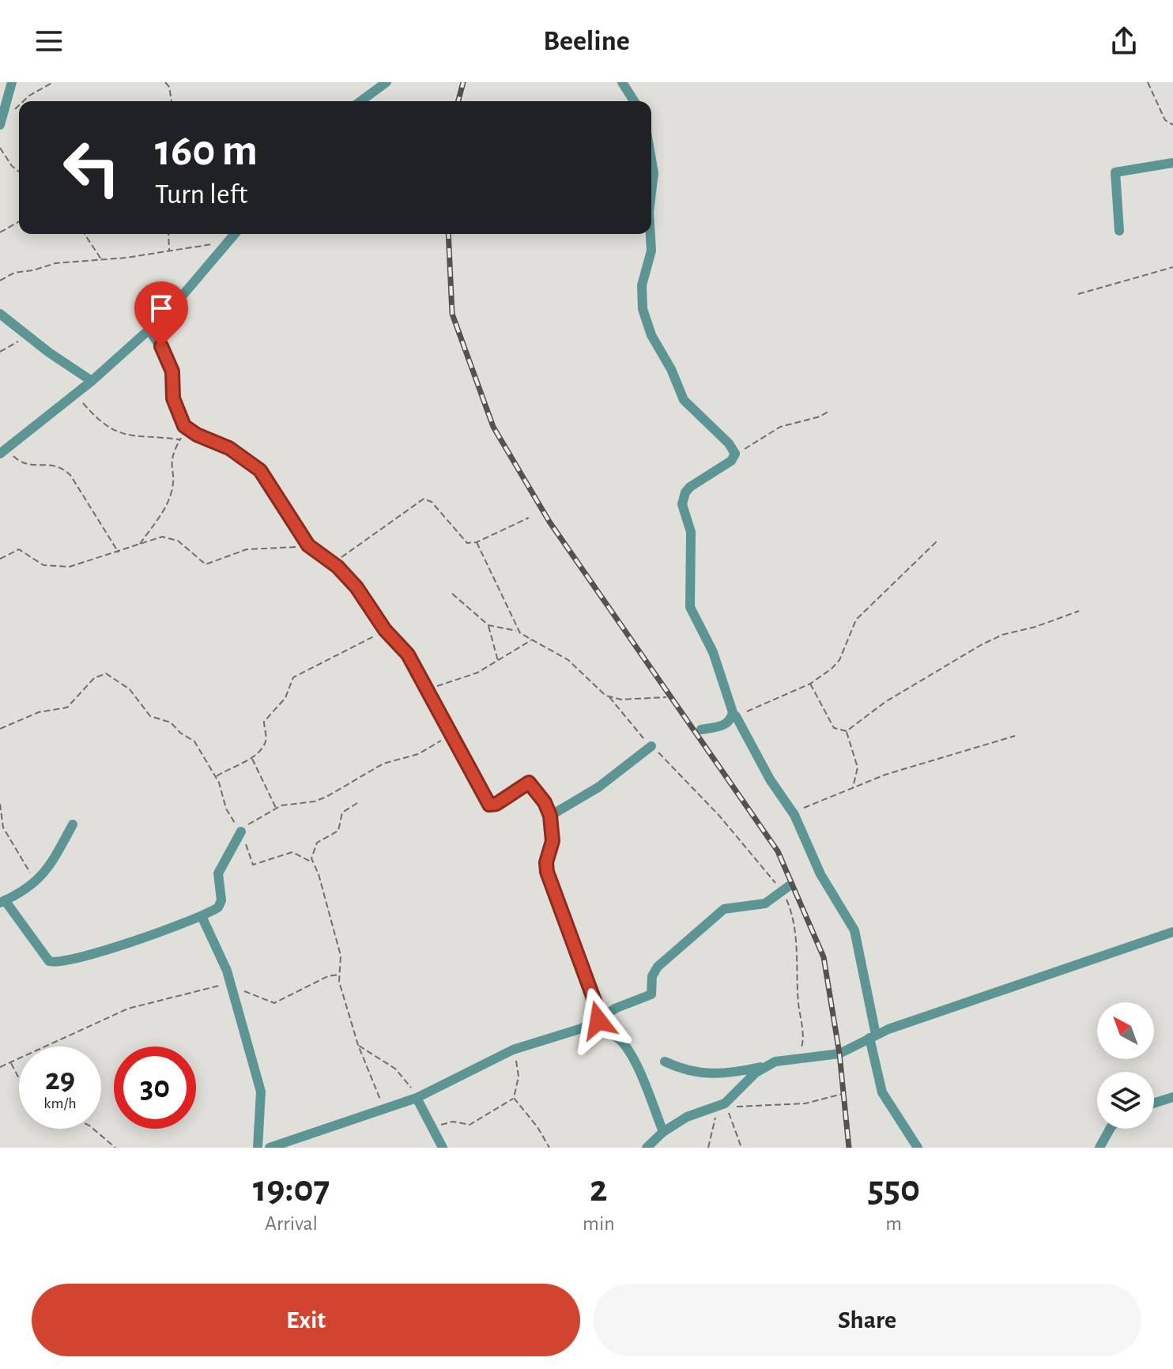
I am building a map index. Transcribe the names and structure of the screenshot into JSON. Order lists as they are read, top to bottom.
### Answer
{
  "north": "top left",
  "page": {
    "header": "Beeline",
    "turn": ["160 m", "Turn left"],
    "speed": "29 km/h",
    "limit": "30",
    "eta": [
      "19:07",
      "Arrival",
      "2",
      "min",
      "550",
      "m"
    ],
    "buttons": ["Exit", "Share"]
  }
}
